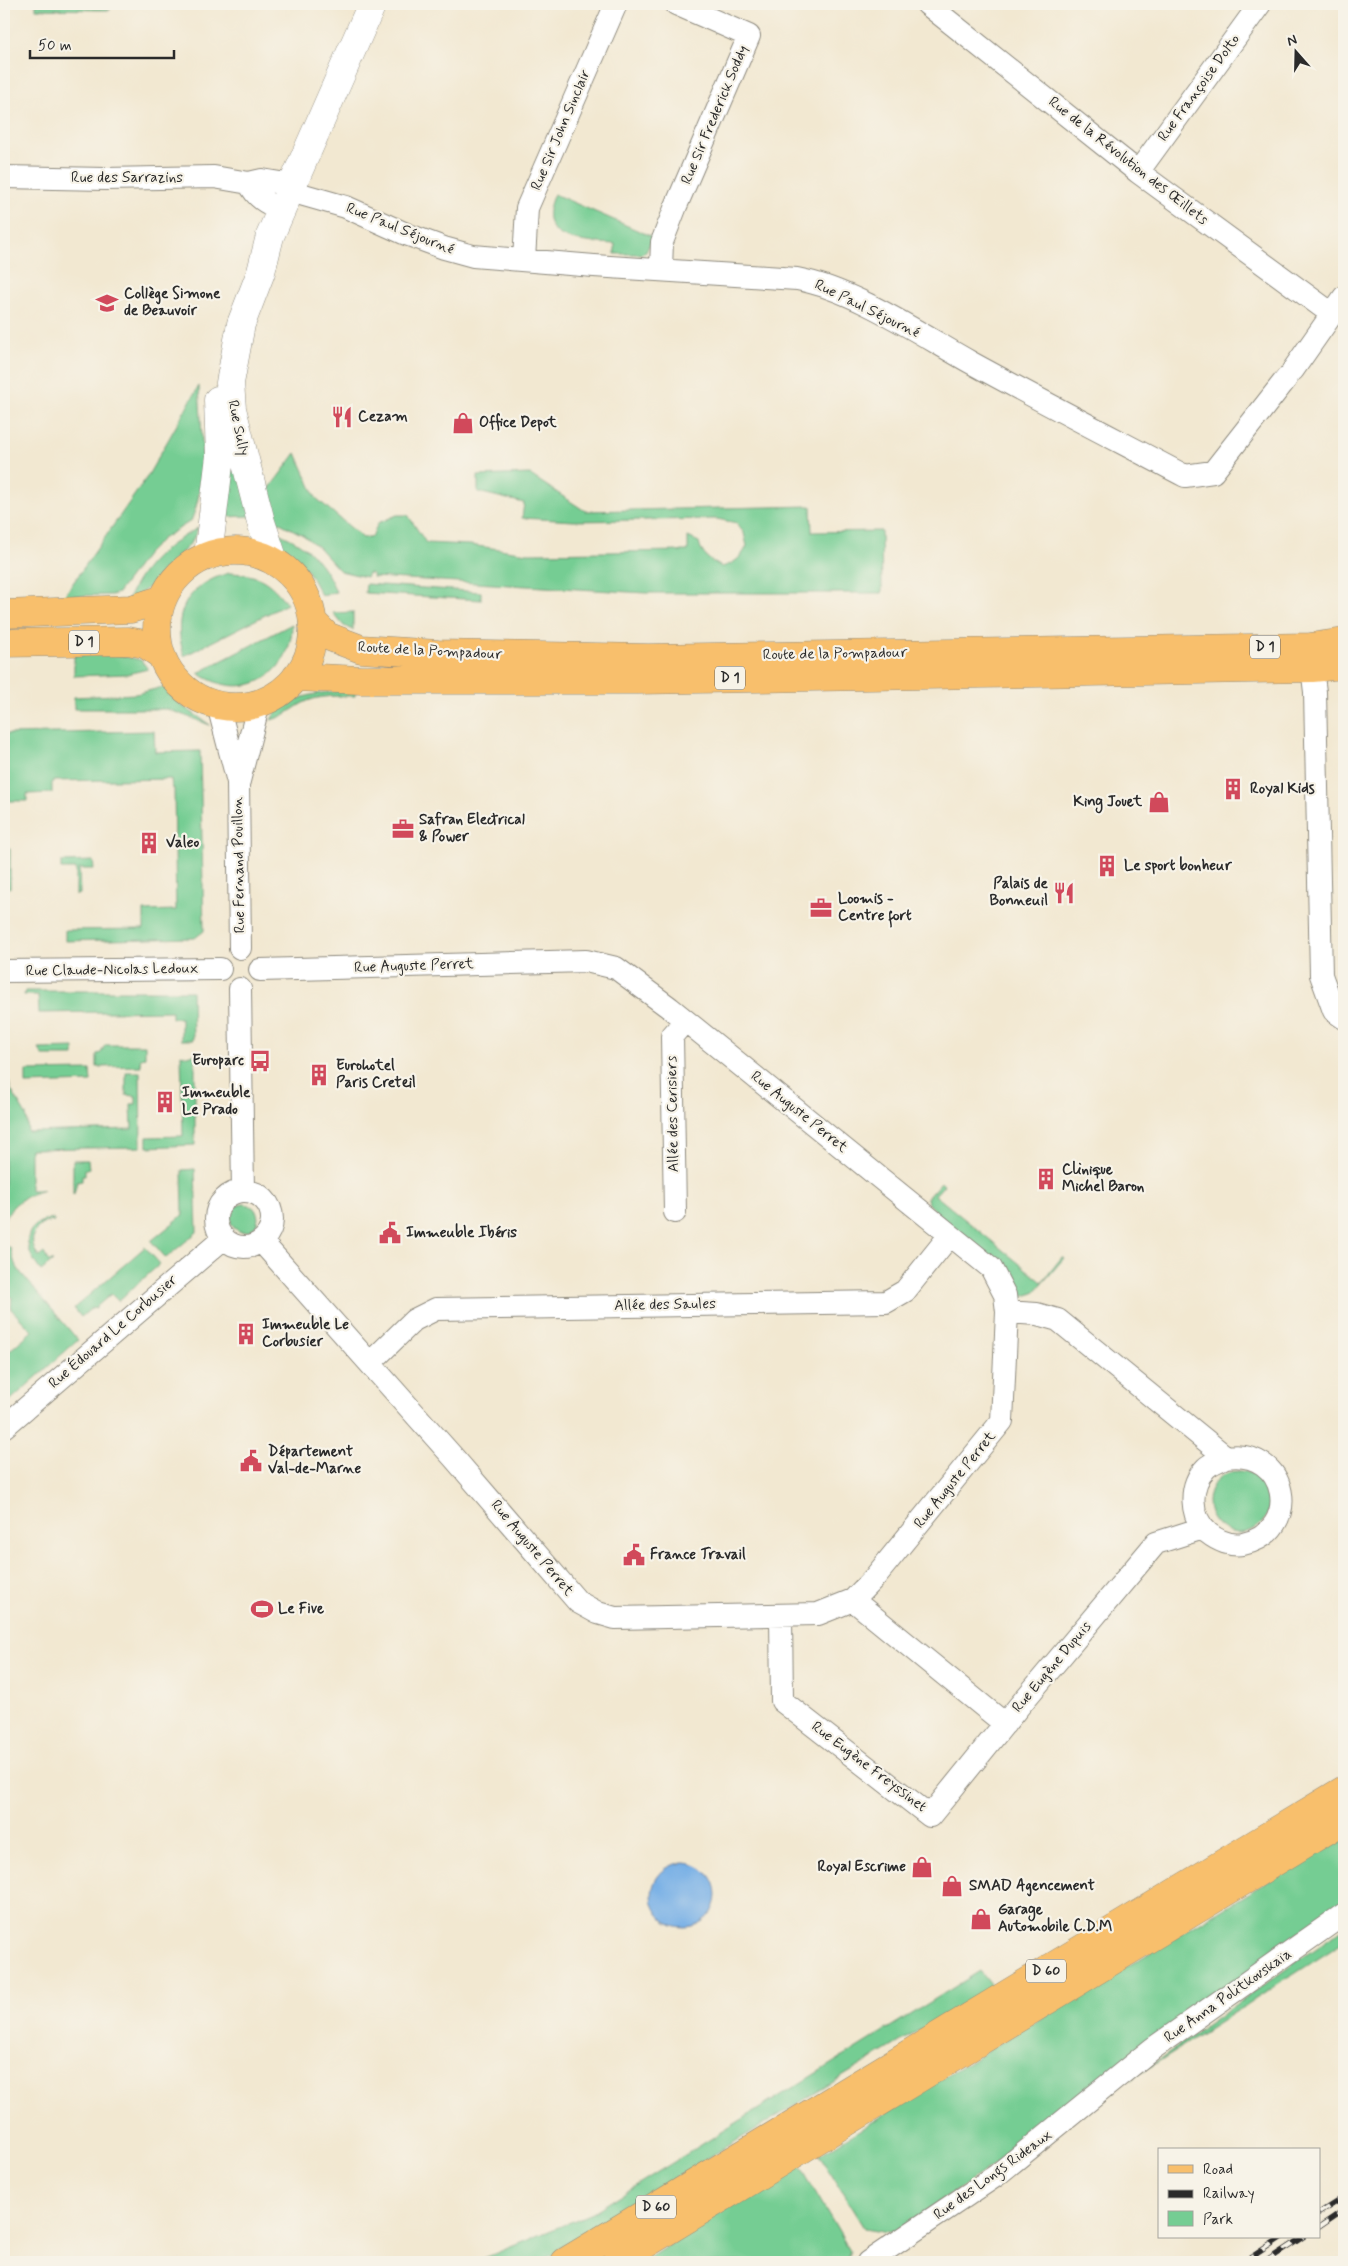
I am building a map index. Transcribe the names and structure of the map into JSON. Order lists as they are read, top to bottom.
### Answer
{
  "streets": {
    "main road": ["D 1", "Route de la Pompadour", "D 60"],
    "street": [
      "Rue Françoise Dolto",
      "Rue Sir Frederick Soddy",
      "Rue Sir John Sinclair",
      "Rue de la Révolution des Œillets",
      "Rue des Sarrazins",
      "Rue Paul Séjourné",
      "Rue Sully",
      "Rue Fernand Pouillon",
      "Rue Auguste Perret",
      "Rue Claude-Nicolas Ledoux",
      "Allée des Cerisiers",
      "Allée des Saules",
      "Rue Édouard Le Corbusier",
      "Rue Eugène Dupuis",
      "Rue Eugène Freyssinet",
      "Rue Anna Politkovskaïa",
      "Rue des Longs Rideaux"
    ]
  },
  "crossings": [
    ["Rue Françoise Dolto", "Rue de la Révolution des Œillets"],
    ["Rue Sir Frederick Soddy", "Rue Paul Séjourné"],
    ["Rue Sir John Sinclair", "Rue Paul Séjourné"],
    ["Rue de la Révolution des Œillets", "Rue Paul Séjourné"],
    ["Rue des Sarrazins", "Rue Paul Séjourné"],
    ["Rue des Sarrazins", "Rue Sully"],
    ["Rue Paul Séjourné", "Rue Sully"],
    ["Rue Sully", "D 1"],
    ["Rue Sully", "Route de la Pompadour"],
    ["Rue Sully", "Rue Fernand Pouillon"],
    ["D 1", "Route de la Pompadour"],
    ["D 1", "Rue Fernand Pouillon"],
    ["Route de la Pompadour", "Rue Fernand Pouillon"],
    ["Rue Fernand Pouillon", "Rue Auguste Perret"],
    ["Rue Fernand Pouillon", "Rue Claude-Nicolas Ledoux"],
    ["Rue Auguste Perret", "Rue Claude-Nicolas Ledoux"],
    ["Rue Auguste Perret", "Allée des Cerisiers"],
    ["Rue Auguste Perret", "Allée des Saules"],
    ["Rue Auguste Perret", "Rue Édouard Le Corbusier"],
    ["Rue Auguste Perret", "Rue Eugène Dupuis"],
    ["Rue Auguste Perret", "Rue Eugène Freyssinet"],
    ["Rue Eugène Dupuis", "Rue Eugène Freyssinet"],
    ["Rue Anna Politkovskaïa", "Rue des Longs Rideaux"]
  ],
  "places": {
    "school or university": ["Collège Simone de Beauvoir"],
    "restaurant": ["Cezam", "Palais de Bonneuil"],
    "shop": [
      "Office Depot",
      "King Jouet",
      "Royal Escrime",
      "SMAD Agencement",
      "Garage Automobile C.D.M"
    ],
    "building": [
      "Royal Kids",
      "Valeo",
      "Le sport bonheur",
      "Eurohotel Paris Creteil",
      "Immeuble Le Prado",
      "Clinique Michel Baron",
      "Immeuble Le Corbusier"
    ],
    "office": ["Safran Electrical & Power", "Loomis - Centre fort"],
    "bus stop": ["Europarc"],
    "public building": ["Immeuble Ibéris", "Département Val-de-Marne", "France Travail"],
    "sports": ["Le Five"]
  },
  "legend": ["Road", "Railway", "Park"],
  "scale_bar": "50 m",
  "north": "top"
}
